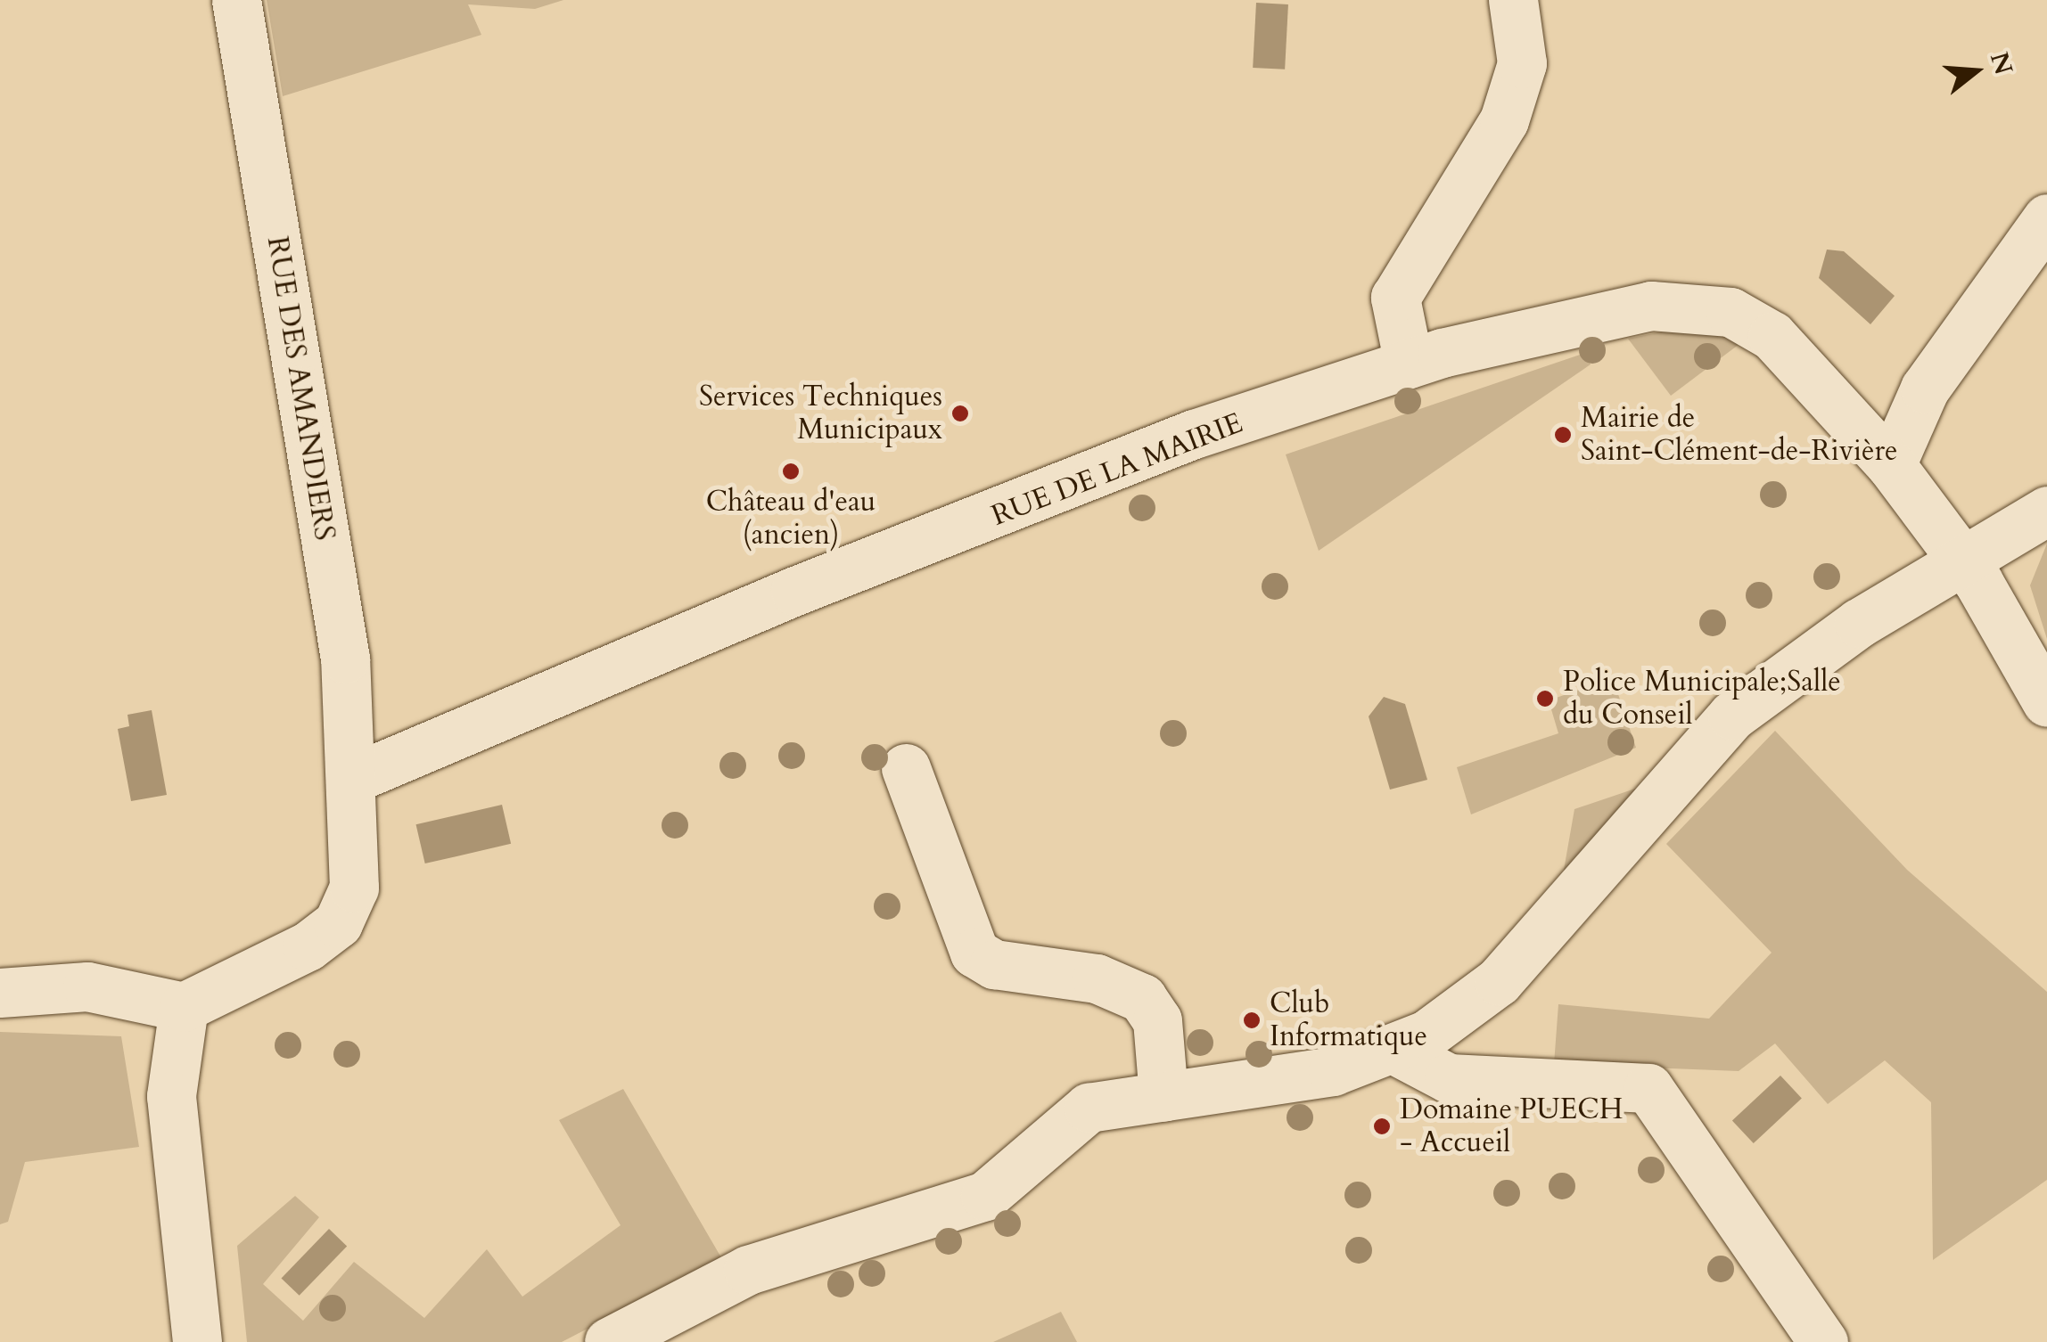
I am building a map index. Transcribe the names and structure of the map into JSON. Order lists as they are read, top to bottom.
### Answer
{
  "streets": {
    "street": ["RUE DES AMANDIERS", "RUE DE LA MAIRIE"]
  },
  "crossings": [
    ["RUE DES AMANDIERS", "RUE DE LA MAIRIE"]
  ],
  "places": [
    "Services Techniques Municipaux",
    "Mairie de Saint-Clément-de-Rivière",
    "Château d'eau (ancien)",
    "Police Municipale;Salle du Conseil",
    "Club Informatique",
    "Domaine PUECH - Accueil"
  ],
  "north": "right"
}
